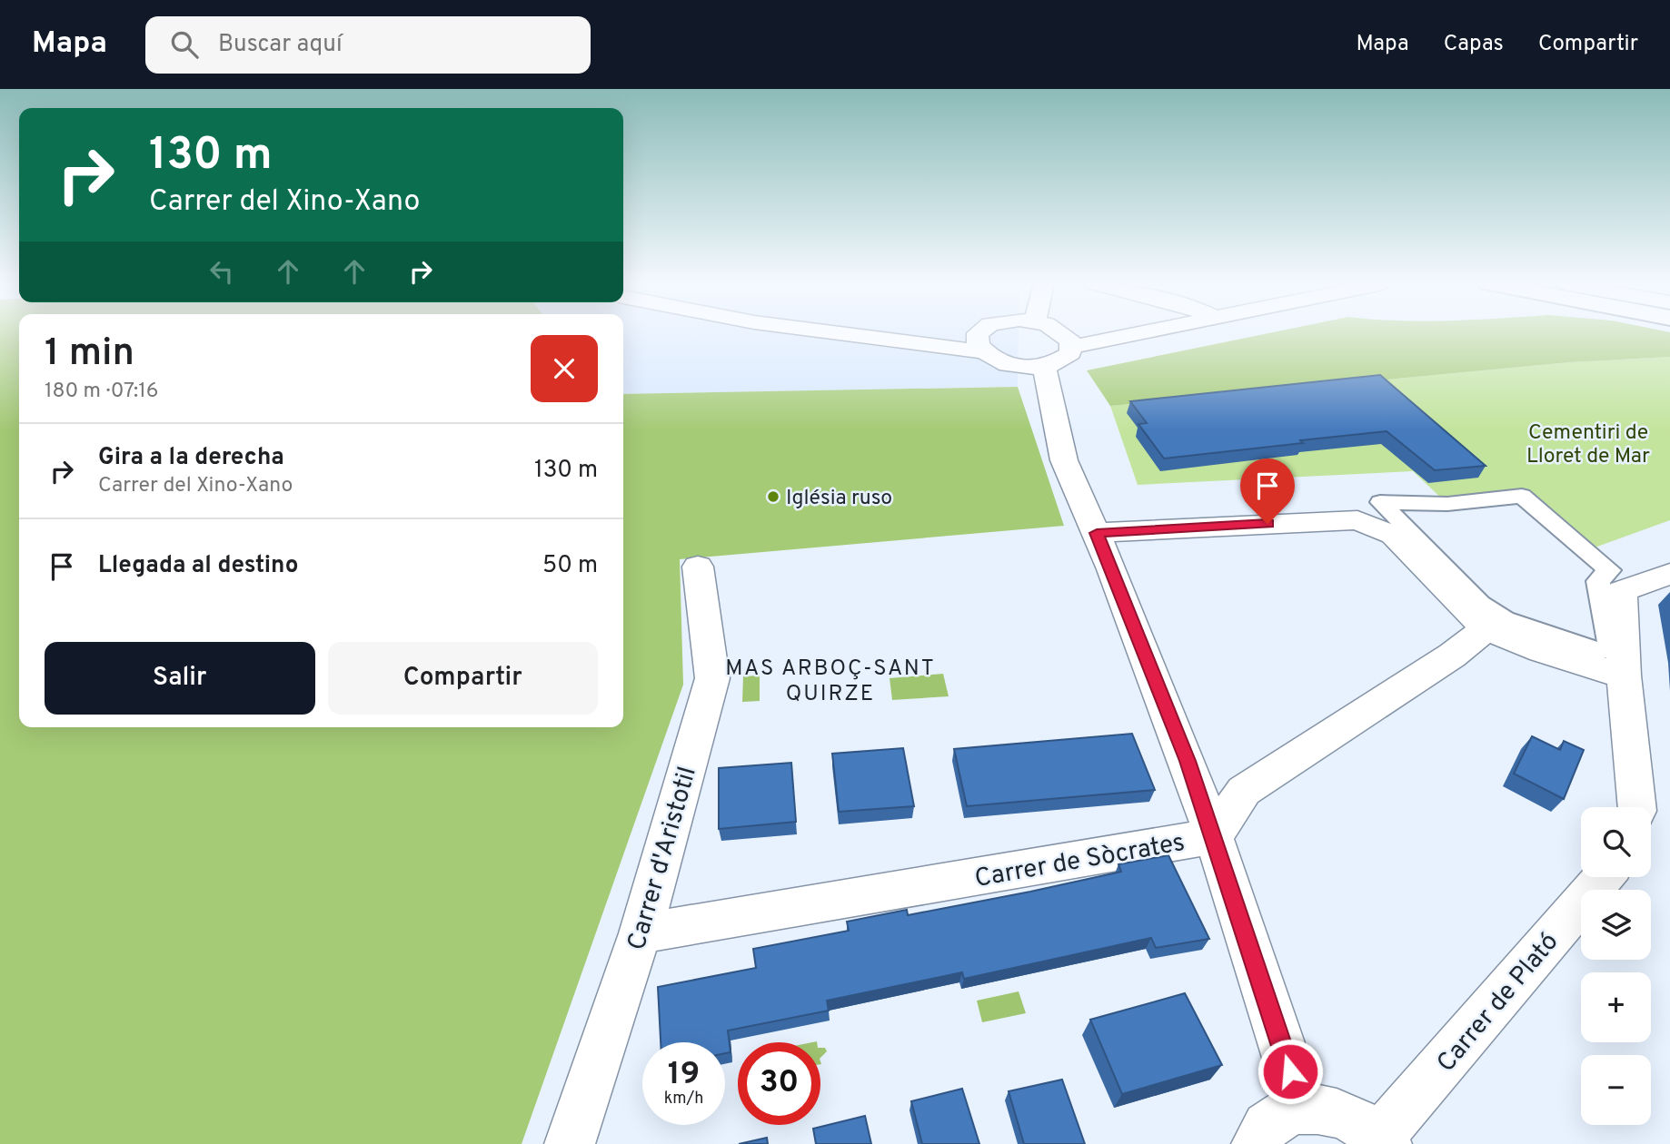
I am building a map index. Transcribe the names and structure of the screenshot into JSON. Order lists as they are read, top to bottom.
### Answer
{
  "streets": {
    "street": ["Carrer d'Aristotil", "Carrer de Sòcrates", "Carrer de Plató"]
  },
  "crossings": [
    ["Carrer d'Aristotil", "Carrer de Sòcrates"]
  ],
  "districts": ["MAS ARBOÇ-SANT QUIRZE"],
  "parks": ["Cementiri de Lloret de Mar"],
  "places": ["Iglésia ruso"],
  "page": {
    "header": "Mapa",
    "search": "Buscar aquí",
    "nav": ["Mapa", "Capas", "Compartir"],
    "turn": ["130 m", "Carrer del Xino-Xano"],
    "heading": ["1 min", "180 m · 07:16"],
    "list": [
      {
        "name": "Gira a la derecha",
        "note": "Carrer del Xino-Xano",
        "value": "130 m"
      },
      {
        "name": "Llegada al destino",
        "value": "50 m"
      }
    ],
    "buttons": ["Salir", "Compartir"],
    "map_buttons": ["+", "−"],
    "speed": "19 km/h",
    "limit": "30"
  }
}
